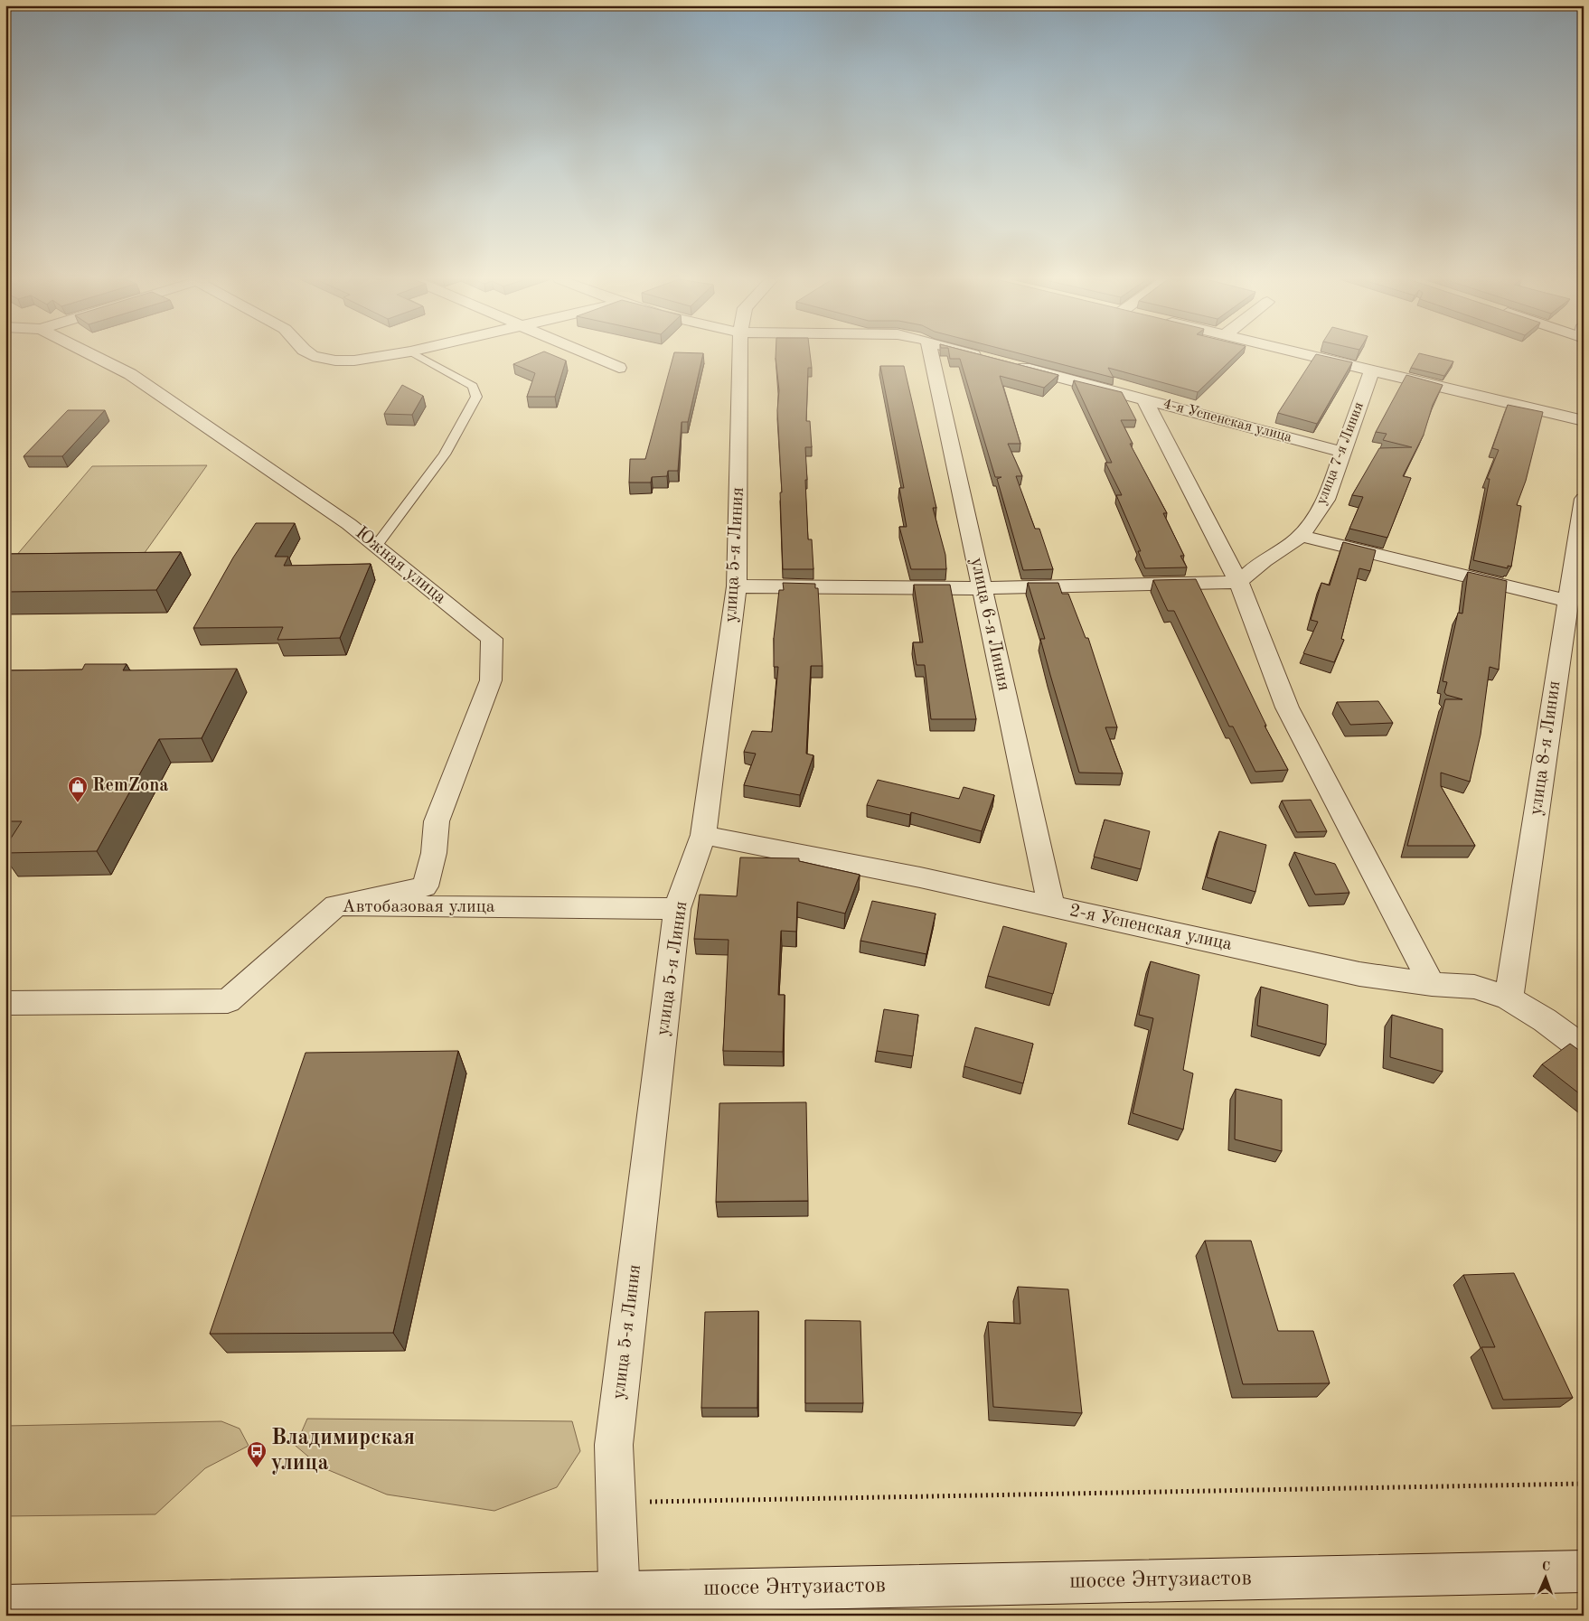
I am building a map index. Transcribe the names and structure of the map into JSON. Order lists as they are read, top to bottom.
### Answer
{
  "streets": {
    "street": [
      "4-я Успенская улица",
      "улица 7-я Линия",
      "улица 5-я Линия",
      "Южная улица",
      "улица 6-я Линия",
      "улица 8-я Линия",
      "Автобазовая улица",
      "2-я Успенская улица",
      "шоссе Энтузиастов"
    ]
  },
  "crossings": [
    ["4-я Успенская улица", "улица 7-я Линия"],
    ["улица 5-я Линия", "Автобазовая улица"],
    ["улица 5-я Линия", "2-я Успенская улица"],
    ["улица 5-я Линия", "шоссе Энтузиастов"],
    ["Южная улица", "Автобазовая улица"],
    ["улица 6-я Линия", "2-я Успенская улица"],
    ["улица 8-я Линия", "2-я Успенская улица"]
  ],
  "places": {
    "shop": ["RemZona"],
    "bus stop": ["Владимирская улица"]
  },
  "north": "top"
}
